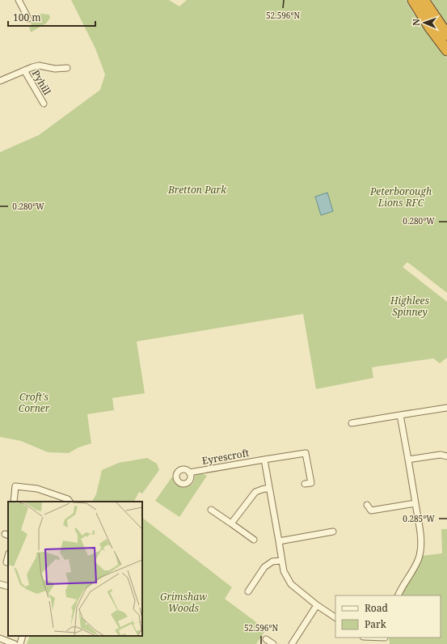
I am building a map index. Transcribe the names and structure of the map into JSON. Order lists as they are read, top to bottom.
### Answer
{
  "streets": {
    "street": ["Pyhill", "Eyrescroft"]
  },
  "parks": [
    "Bretton Park",
    "Peterborough Lions RFC",
    "Highlees Spinney",
    "Croft's Corner",
    "Grimshaw Woods"
  ],
  "legend": ["Road", "Park"],
  "scale_bar": "100 m",
  "north": "left",
  "coordinates": ["52.596°N", "0.280°W", "0.285°W"]
}
